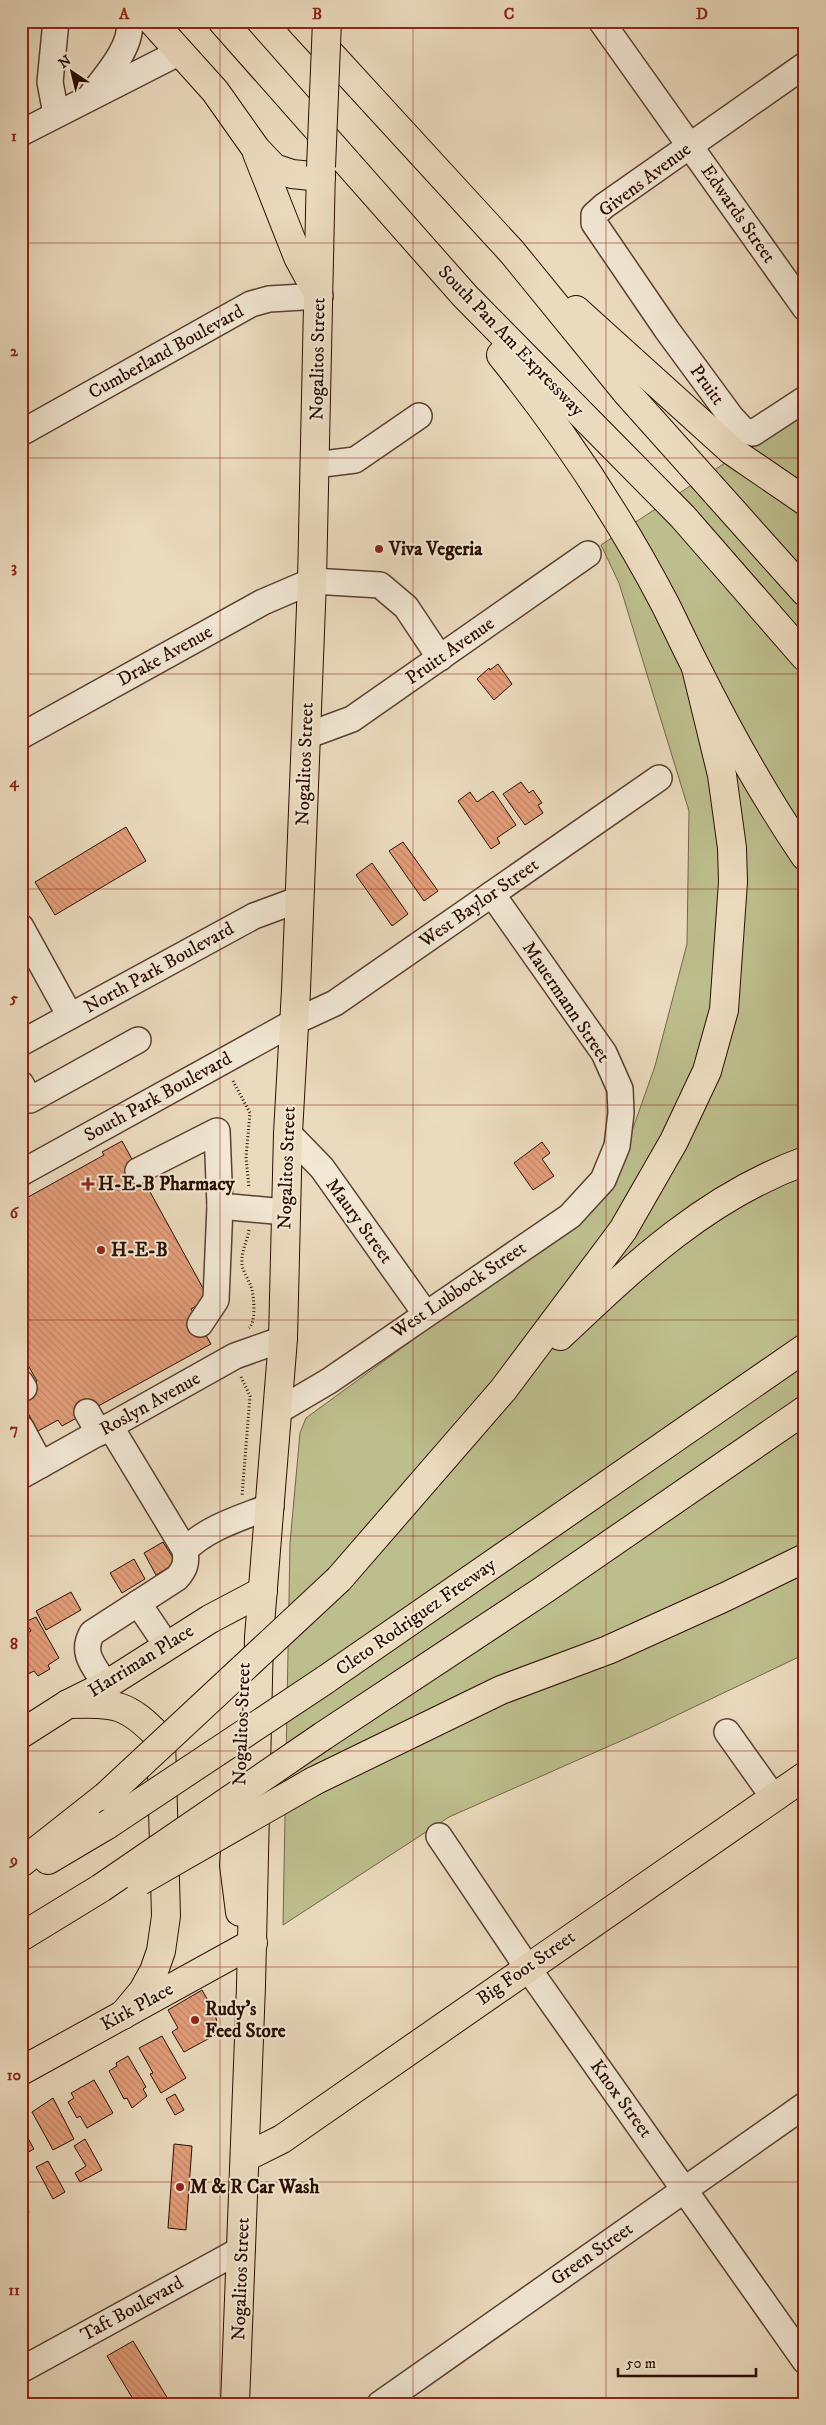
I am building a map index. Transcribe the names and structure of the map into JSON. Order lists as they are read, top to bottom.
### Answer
{
  "streets": {
    "main road": [
      "South Pan Am Expressway",
      "Nogalitos Street",
      "Cleto Rodriguez Freeway",
      "Harriman Place",
      "Big Foot Street",
      "Kirk Place"
    ],
    "street": [
      "Givens Avenue",
      "Edwards Street",
      "Cumberland Boulevard",
      "Pruitt",
      "Pruitt Avenue",
      "Drake Avenue",
      "West Baylor Street",
      "North Park Boulevard",
      "Mauermann Street",
      "South Park Boulevard",
      "Maury Street",
      "West Lubbock Street",
      "Roslyn Avenue",
      "Knox Street",
      "Green Street",
      "Taft Boulevard"
    ]
  },
  "crossings": [
    ["Givens Avenue", "Edwards Street"],
    ["Givens Avenue", "Pruitt"],
    ["Cumberland Boulevard", "Nogalitos Street"],
    ["Nogalitos Street", "Pruitt Avenue"],
    ["Nogalitos Street", "Drake Avenue"],
    ["Nogalitos Street", "West Baylor Street"],
    ["Nogalitos Street", "North Park Boulevard"],
    ["Nogalitos Street", "South Park Boulevard"],
    ["Nogalitos Street", "Maury Street"],
    ["Nogalitos Street", "West Lubbock Street"],
    ["Nogalitos Street", "Roslyn Avenue"],
    ["Nogalitos Street", "Harriman Place"],
    ["Nogalitos Street", "Big Foot Street"],
    ["Nogalitos Street", "Kirk Place"],
    ["Nogalitos Street", "Taft Boulevard"],
    ["West Baylor Street", "Mauermann Street"],
    ["West Baylor Street", "South Park Boulevard"],
    ["Mauermann Street", "West Lubbock Street"],
    ["Maury Street", "West Lubbock Street"],
    ["Big Foot Street", "Knox Street"],
    ["Knox Street", "Green Street"]
  ],
  "places": {
    "other": [
      "Viva Vegeria",
      "H-E-B",
      "Rudy's Feed Store",
      "M & R Car Wash"
    ],
    "health": ["H-E-B Pharmacy"]
  },
  "scale_bar": "50 m",
  "north": "top left",
  "grid": {
    "columns": [
      "A",
      "B",
      "C",
      "D"
    ],
    "rows": [
      "1",
      "2",
      "3",
      "4",
      "5",
      "6",
      "7",
      "8",
      "9",
      "10",
      "11"
    ]
  }
}
